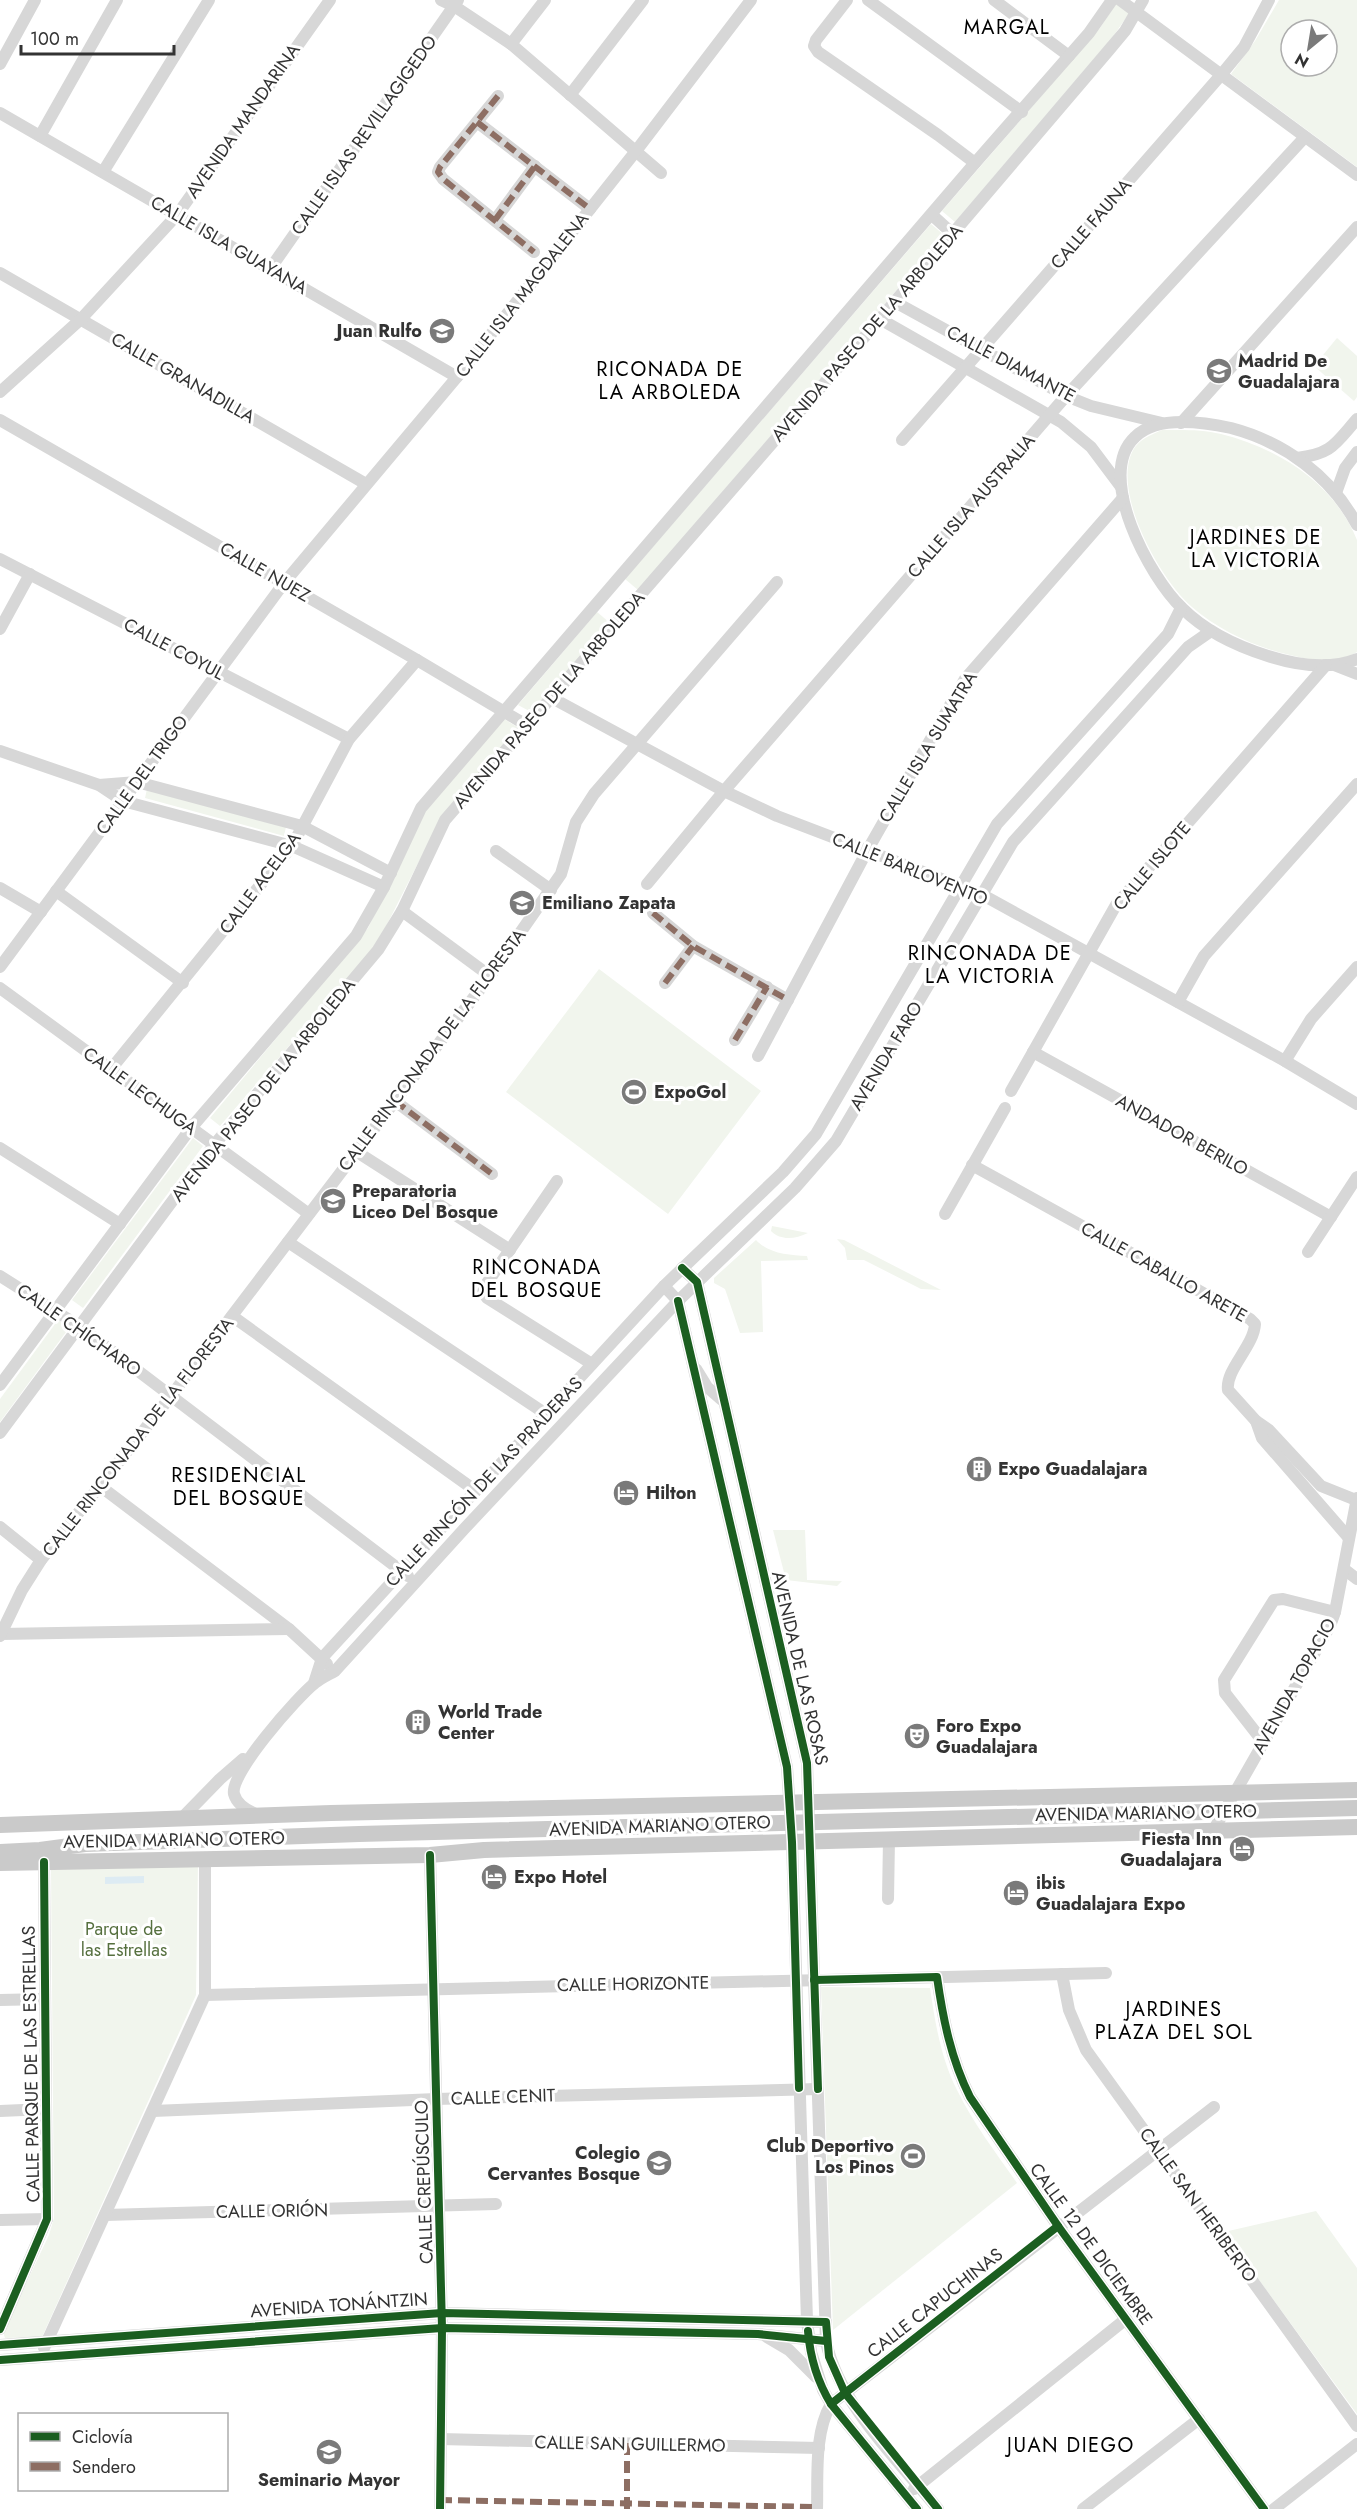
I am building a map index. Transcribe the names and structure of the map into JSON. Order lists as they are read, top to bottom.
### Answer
{
  "streets": {
    "main road": ["AVENIDA MARIANO OTERO"],
    "street": [
      "AVENIDA MANDARINA",
      "CALLE ISLAS REVILLAGIGEDO",
      "CALLE FAUNA",
      "CALLE ISLA GUAYANA",
      "CALLE ISLA MAGDALENA",
      "AVENIDA PASEO DE LA ARBOLEDA",
      "CALLE DIAMANTE",
      "CALLE GRANADILLA",
      "CALLE ISLA AUSTRALIA",
      "CALLE NUEZ",
      "CALLE COYUL",
      "CALLE ISLA SUMATRA",
      "CALLE DEL TRIGO",
      "CALLE ISLOTE",
      "CALLE BARLOVENTO",
      "CALLE ACELGA",
      "CALLE RINCONADA DE LA FLORESTA",
      "AVENIDA FARO",
      "CALLE LECHUGA",
      "ANDADOR BERILO",
      "CALLE CABALLO ARETE",
      "CALLE CHÍCHARO",
      "CALLE RINCÓN DE LAS PRADERAS",
      "AVENIDA DE LAS ROSAS",
      "AVENIDA TOPACIO",
      "CALLE HORIZONTE",
      "CALLE PARQUE DE LAS ESTRELLAS",
      "CALLE CENIT",
      "CALLE CREPÚSCULO",
      "CALLE SAN HERIBERTO",
      "CALLE ORIÓN",
      "CALLE 12 DE DICIEMBRE",
      "CALLE CAPUCHINAS",
      "AVENIDA TONÁNTZIN",
      "CALLE SAN GUILLERMO"
    ]
  },
  "crossings": [
    ["AVENIDA MANDARINA", "CALLE ISLA GUAYANA"],
    ["AVENIDA MANDARINA", "CALLE GRANADILLA"],
    ["CALLE ISLAS REVILLAGIGEDO", "CALLE ISLA GUAYANA"],
    ["CALLE FAUNA", "CALLE DIAMANTE"],
    ["CALLE ISLA GUAYANA", "CALLE ISLA MAGDALENA"],
    ["CALLE ISLA MAGDALENA", "CALLE GRANADILLA"],
    ["CALLE ISLA MAGDALENA", "CALLE NUEZ"],
    ["CALLE ISLA MAGDALENA", "CALLE DEL TRIGO"],
    ["AVENIDA PASEO DE LA ARBOLEDA", "CALLE DIAMANTE"],
    ["AVENIDA PASEO DE LA ARBOLEDA", "CALLE NUEZ"],
    ["AVENIDA PASEO DE LA ARBOLEDA", "CALLE BARLOVENTO"],
    ["AVENIDA PASEO DE LA ARBOLEDA", "CALLE LECHUGA"],
    ["AVENIDA PASEO DE LA ARBOLEDA", "CALLE CHÍCHARO"],
    ["CALLE DIAMANTE", "CALLE ISLA AUSTRALIA"],
    ["CALLE DIAMANTE", "CALLE ISLA SUMATRA"],
    ["CALLE ISLA AUSTRALIA", "CALLE BARLOVENTO"],
    ["CALLE NUEZ", "CALLE DEL TRIGO"],
    ["CALLE NUEZ", "CALLE ACELGA"],
    ["CALLE COYUL", "CALLE DEL TRIGO"],
    ["CALLE COYUL", "CALLE ACELGA"],
    ["CALLE ISLA SUMATRA", "CALLE BARLOVENTO"],
    ["CALLE ISLOTE", "CALLE BARLOVENTO"],
    ["CALLE ISLOTE", "ANDADOR BERILO"],
    ["CALLE BARLOVENTO", "CALLE RINCONADA DE LA FLORESTA"],
    ["CALLE BARLOVENTO", "AVENIDA FARO"],
    ["CALLE ACELGA", "CALLE LECHUGA"],
    ["CALLE RINCONADA DE LA FLORESTA", "CALLE LECHUGA"],
    ["CALLE RINCONADA DE LA FLORESTA", "CALLE CHÍCHARO"],
    ["AVENIDA FARO", "CALLE RINCÓN DE LAS PRADERAS"],
    ["AVENIDA FARO", "AVENIDA DE LAS ROSAS"],
    ["CALLE CABALLO ARETE", "AVENIDA TOPACIO"],
    ["CALLE CHÍCHARO", "CALLE RINCÓN DE LAS PRADERAS"],
    ["CALLE RINCÓN DE LAS PRADERAS", "AVENIDA DE LAS ROSAS"],
    ["CALLE RINCÓN DE LAS PRADERAS", "AVENIDA MARIANO OTERO"],
    ["AVENIDA DE LAS ROSAS", "AVENIDA MARIANO OTERO"],
    ["AVENIDA DE LAS ROSAS", "CALLE HORIZONTE"],
    ["AVENIDA DE LAS ROSAS", "CALLE CENIT"],
    ["AVENIDA DE LAS ROSAS", "CALLE CAPUCHINAS"],
    ["AVENIDA DE LAS ROSAS", "AVENIDA TONÁNTZIN"],
    ["AVENIDA TOPACIO", "AVENIDA MARIANO OTERO"],
    ["AVENIDA MARIANO OTERO", "CALLE PARQUE DE LAS ESTRELLAS"],
    ["AVENIDA MARIANO OTERO", "CALLE CREPÚSCULO"],
    ["CALLE HORIZONTE", "CALLE CREPÚSCULO"],
    ["CALLE HORIZONTE", "CALLE SAN HERIBERTO"],
    ["CALLE HORIZONTE", "CALLE 12 DE DICIEMBRE"],
    ["CALLE CENIT", "CALLE CREPÚSCULO"],
    ["CALLE CREPÚSCULO", "CALLE ORIÓN"],
    ["CALLE CREPÚSCULO", "AVENIDA TONÁNTZIN"],
    ["CALLE CREPÚSCULO", "CALLE SAN GUILLERMO"],
    ["CALLE SAN HERIBERTO", "CALLE CAPUCHINAS"],
    ["CALLE 12 DE DICIEMBRE", "CALLE CAPUCHINAS"]
  ],
  "districts": [
    "MARGAL",
    "RICONADA DE LA ARBOLEDA",
    "JARDINES DE LA VICTORIA",
    "RINCONADA DE LA VICTORIA",
    "RINCONADA DEL BOSQUE",
    "RESIDENCIAL DEL BOSQUE",
    "JARDINES PLAZA DEL SOL",
    "JUAN DIEGO"
  ],
  "parks": ["Parque de las Estrellas"],
  "places": {
    "school or university": [
      "Juan Rulfo",
      "Madrid De Guadalajara",
      "Emiliano Zapata",
      "Preparatoria Liceo Del Bosque",
      "Colegio Cervantes Bosque",
      "Seminario Mayor"
    ],
    "sports": ["ExpoGol", "Club Deportivo Los Pinos"],
    "building": ["Expo Guadalajara", "World Trade Center"],
    "hotel": [
      "Hilton",
      "Fiesta Inn Guadalajara",
      "Expo Hotel",
      "ibis Guadalajara Expo"
    ],
    "theatre": ["Foro Expo Guadalajara"]
  },
  "legend": ["Ciclovía", "Sendero"],
  "scale_bar": "100 m",
  "north": "bottom left"
}
